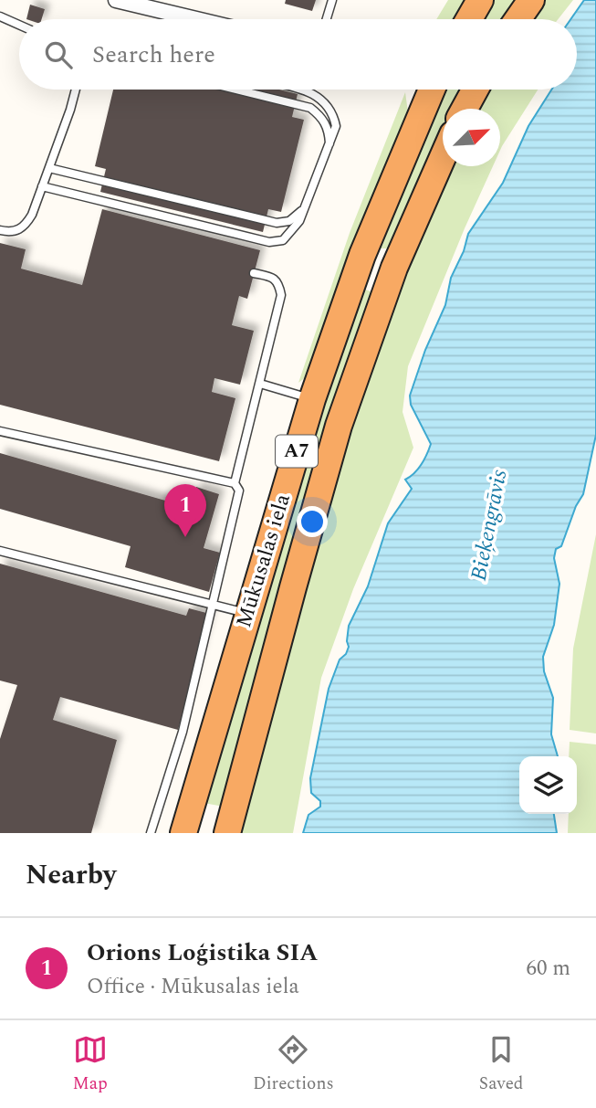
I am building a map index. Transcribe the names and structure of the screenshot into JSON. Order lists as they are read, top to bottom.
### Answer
{
  "streets": {
    "highway": ["A7", "Mūkusalas iela"]
  },
  "water": ["Bieķengrāvis"],
  "north": "top right",
  "page": {
    "search": "Search here",
    "pins": "1",
    "heading": "Nearby",
    "list": [
      {
        "mark": "1",
        "name": "Orions Loģistika SIA",
        "note": "Office · Mūkusalas iela",
        "value": "60 m"
      }
    ],
    "nav": ["Map", "Directions", "Saved"]
  }
}
